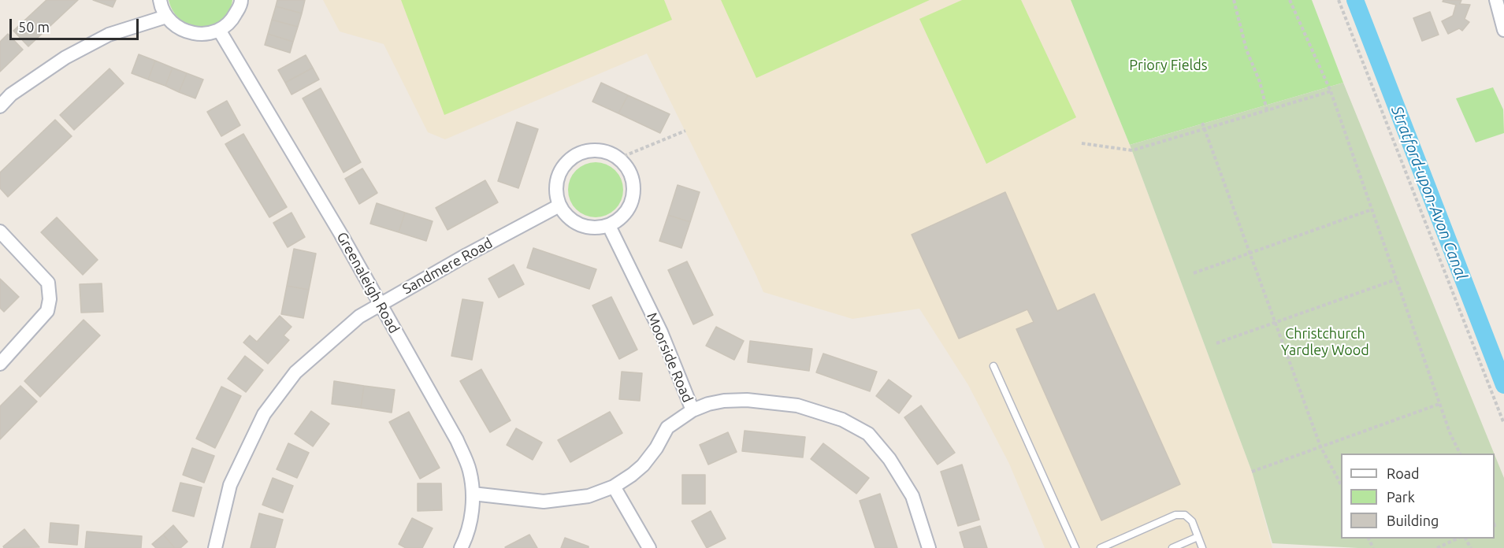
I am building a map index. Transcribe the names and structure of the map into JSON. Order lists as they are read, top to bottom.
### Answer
{
  "streets": {
    "street": ["Sandmere Road", "Greenaleigh Road", "Moorside Road"]
  },
  "crossings": [
    ["Sandmere Road", "Greenaleigh Road"],
    ["Sandmere Road", "Moorside Road"]
  ],
  "water": ["Stratford-upon-Avon Canal"],
  "parks": ["Priory Fields", "Christchurch Yardley Wood"],
  "legend": ["Road", "Park", "Building"],
  "scale_bar": "50 m"
}
